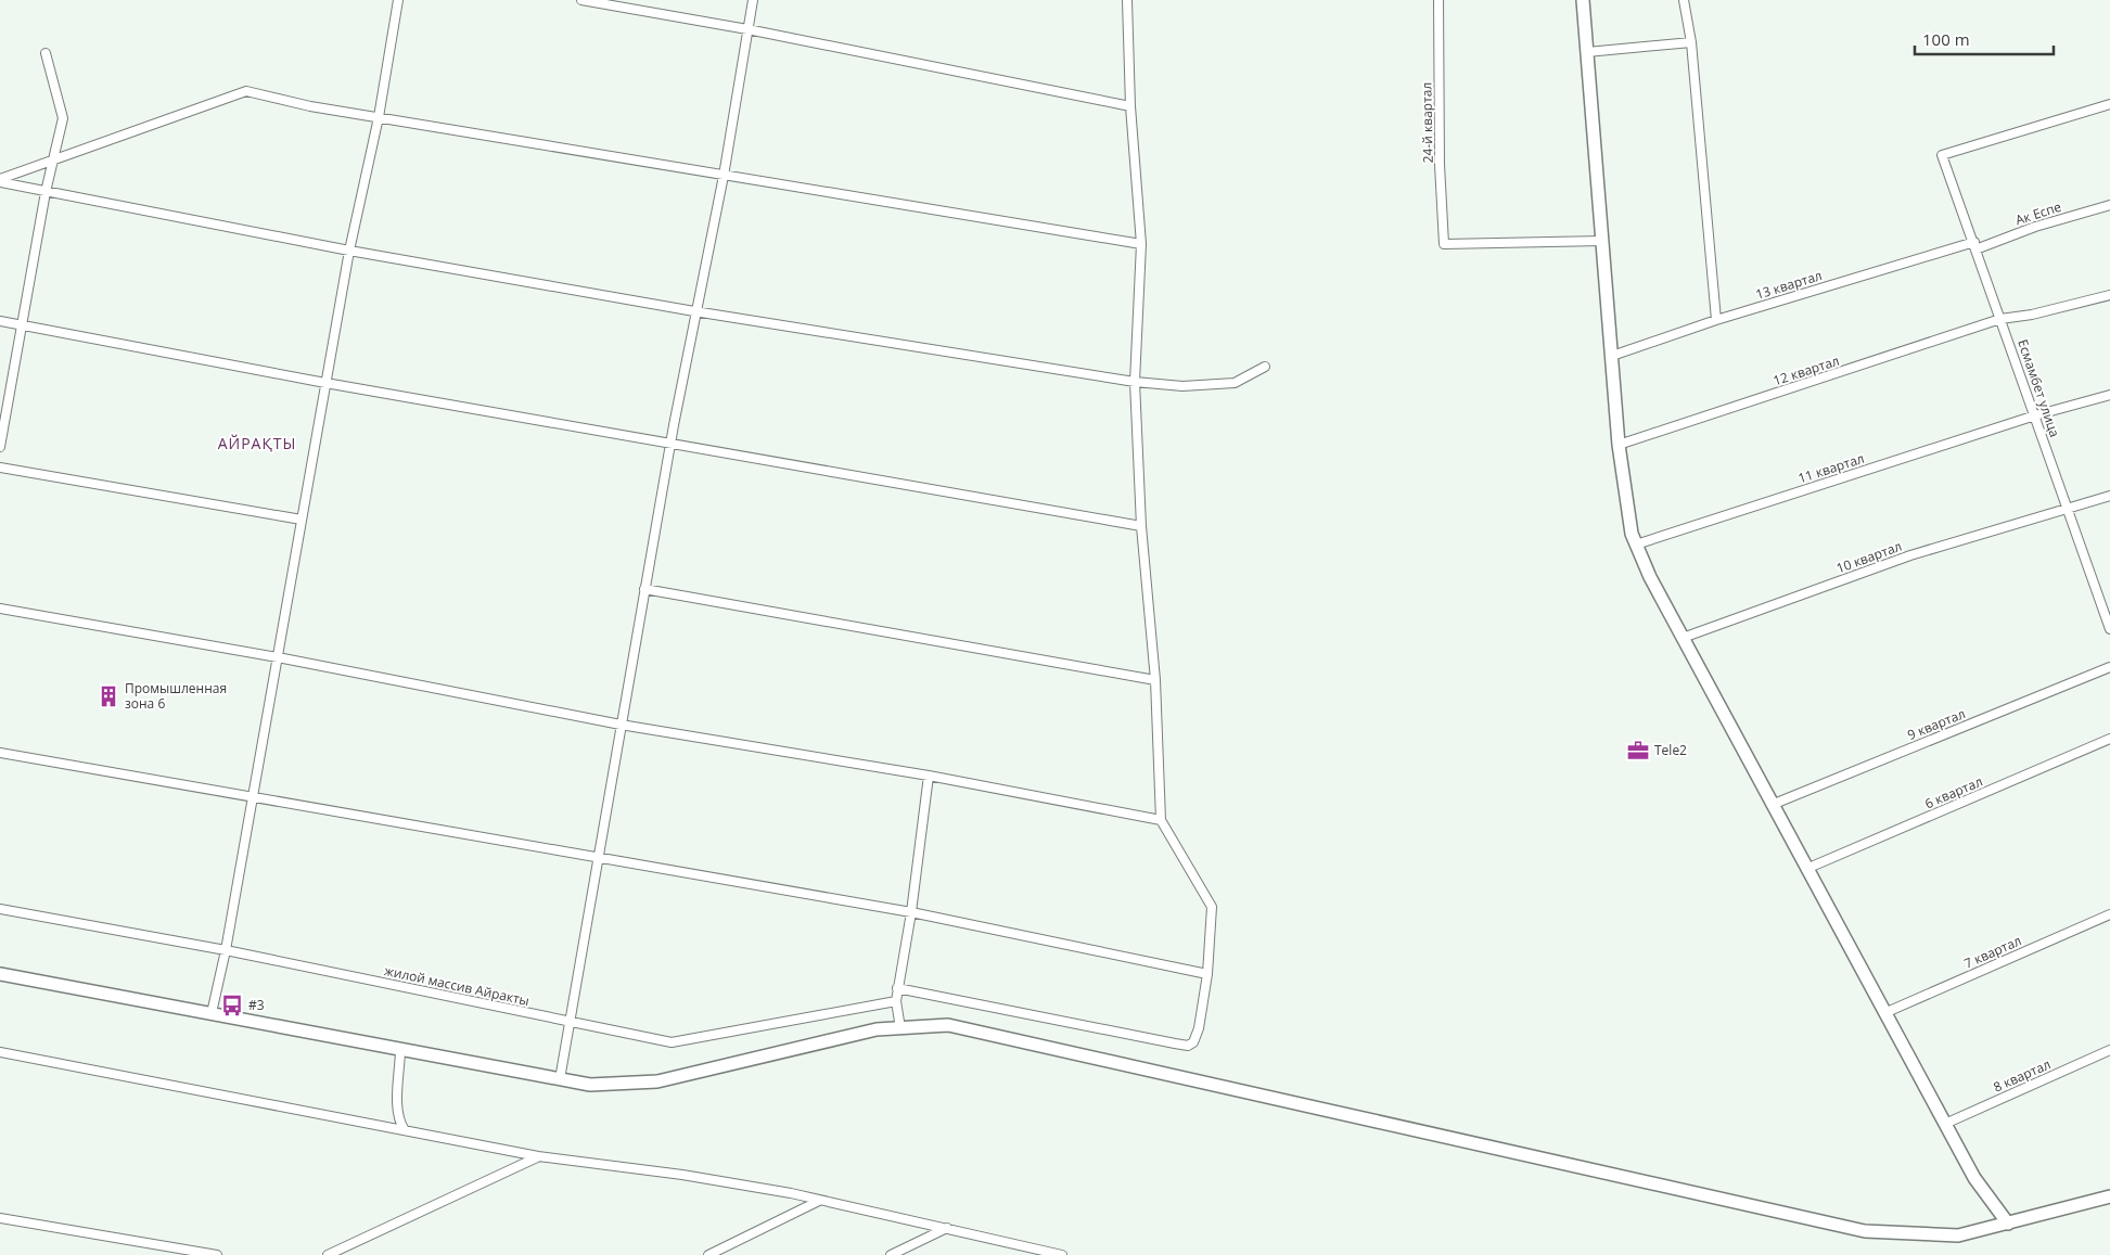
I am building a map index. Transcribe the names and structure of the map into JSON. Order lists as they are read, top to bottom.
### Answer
{
  "streets": {
    "street": [
      "24-й квартал",
      "Ак Еспе",
      "13 квартал",
      "12 квартал",
      "Есмамбет улица",
      "11 квартал",
      "10 квартал",
      "9 квартал",
      "6 квартал",
      "7 квартал",
      "жилой массив Айракты",
      "8 квартал"
    ]
  },
  "crossings": [
    ["Ак Еспе", "13 квартал"],
    ["Ак Еспе", "Есмамбет улица"],
    ["13 квартал", "Есмамбет улица"],
    ["12 квартал", "Есмамбет улица"],
    ["Есмамбет улица", "11 квартал"],
    ["Есмамбет улица", "10 квартал"]
  ],
  "districts": ["АЙРАҚТЫ"],
  "places": {
    "building": ["Промышленная зона 6"],
    "office": ["Tele2"],
    "bus stop": ["#3"]
  },
  "scale_bar": "100 m"
}
